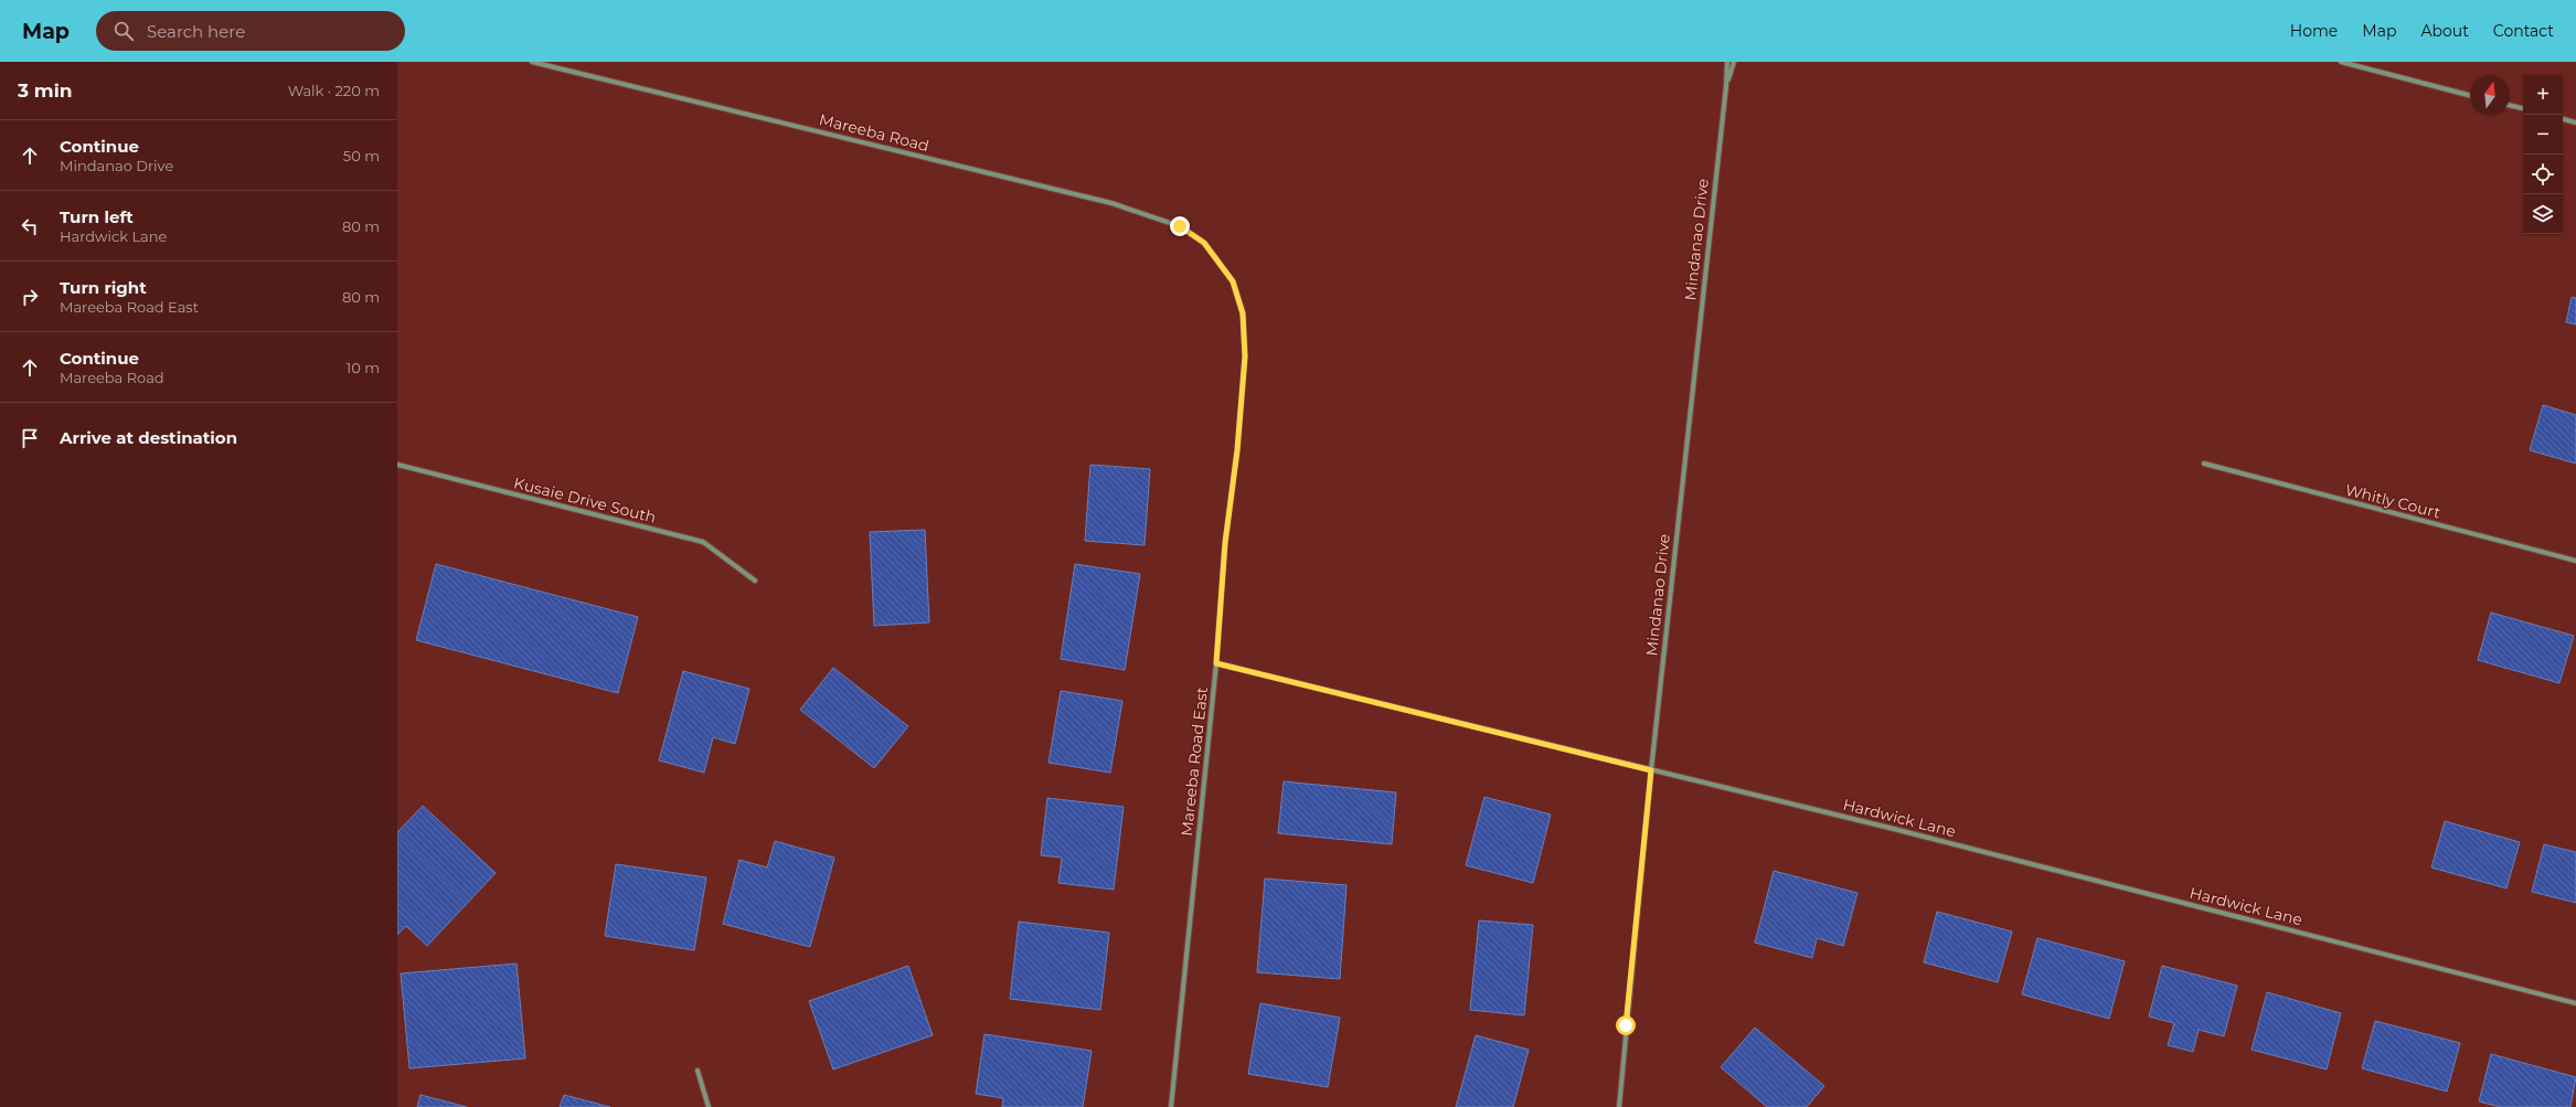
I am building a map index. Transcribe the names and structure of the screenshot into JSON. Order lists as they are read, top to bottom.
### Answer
{
  "streets": {
    "street": [
      "Mareeba Road",
      "Mindanao Drive",
      "Kusaie Drive South",
      "Whitly Court",
      "Mareeba Road East",
      "Hardwick Lane"
    ]
  },
  "crossings": [
    ["Mareeba Road", "Mareeba Road East"],
    ["Mindanao Drive", "Hardwick Lane"],
    ["Mareeba Road East", "Hardwick Lane"]
  ],
  "north": "top",
  "page": {
    "header": "Map",
    "search": "Search here",
    "nav": [
      "Home",
      "Map",
      "About",
      "Contact"
    ],
    "heading": ["3 min", "Walk · 220 m"],
    "map_buttons": ["+", "−"],
    "list": [
      ["Continue", "Mindanao Drive", "50 m"],
      ["Turn left", "Hardwick Lane", "80 m"],
      ["Turn right", "Mareeba Road East", "80 m"],
      ["Continue", "Mareeba Road", "10 m"],
      "Arrive at destination"
    ]
  }
}
